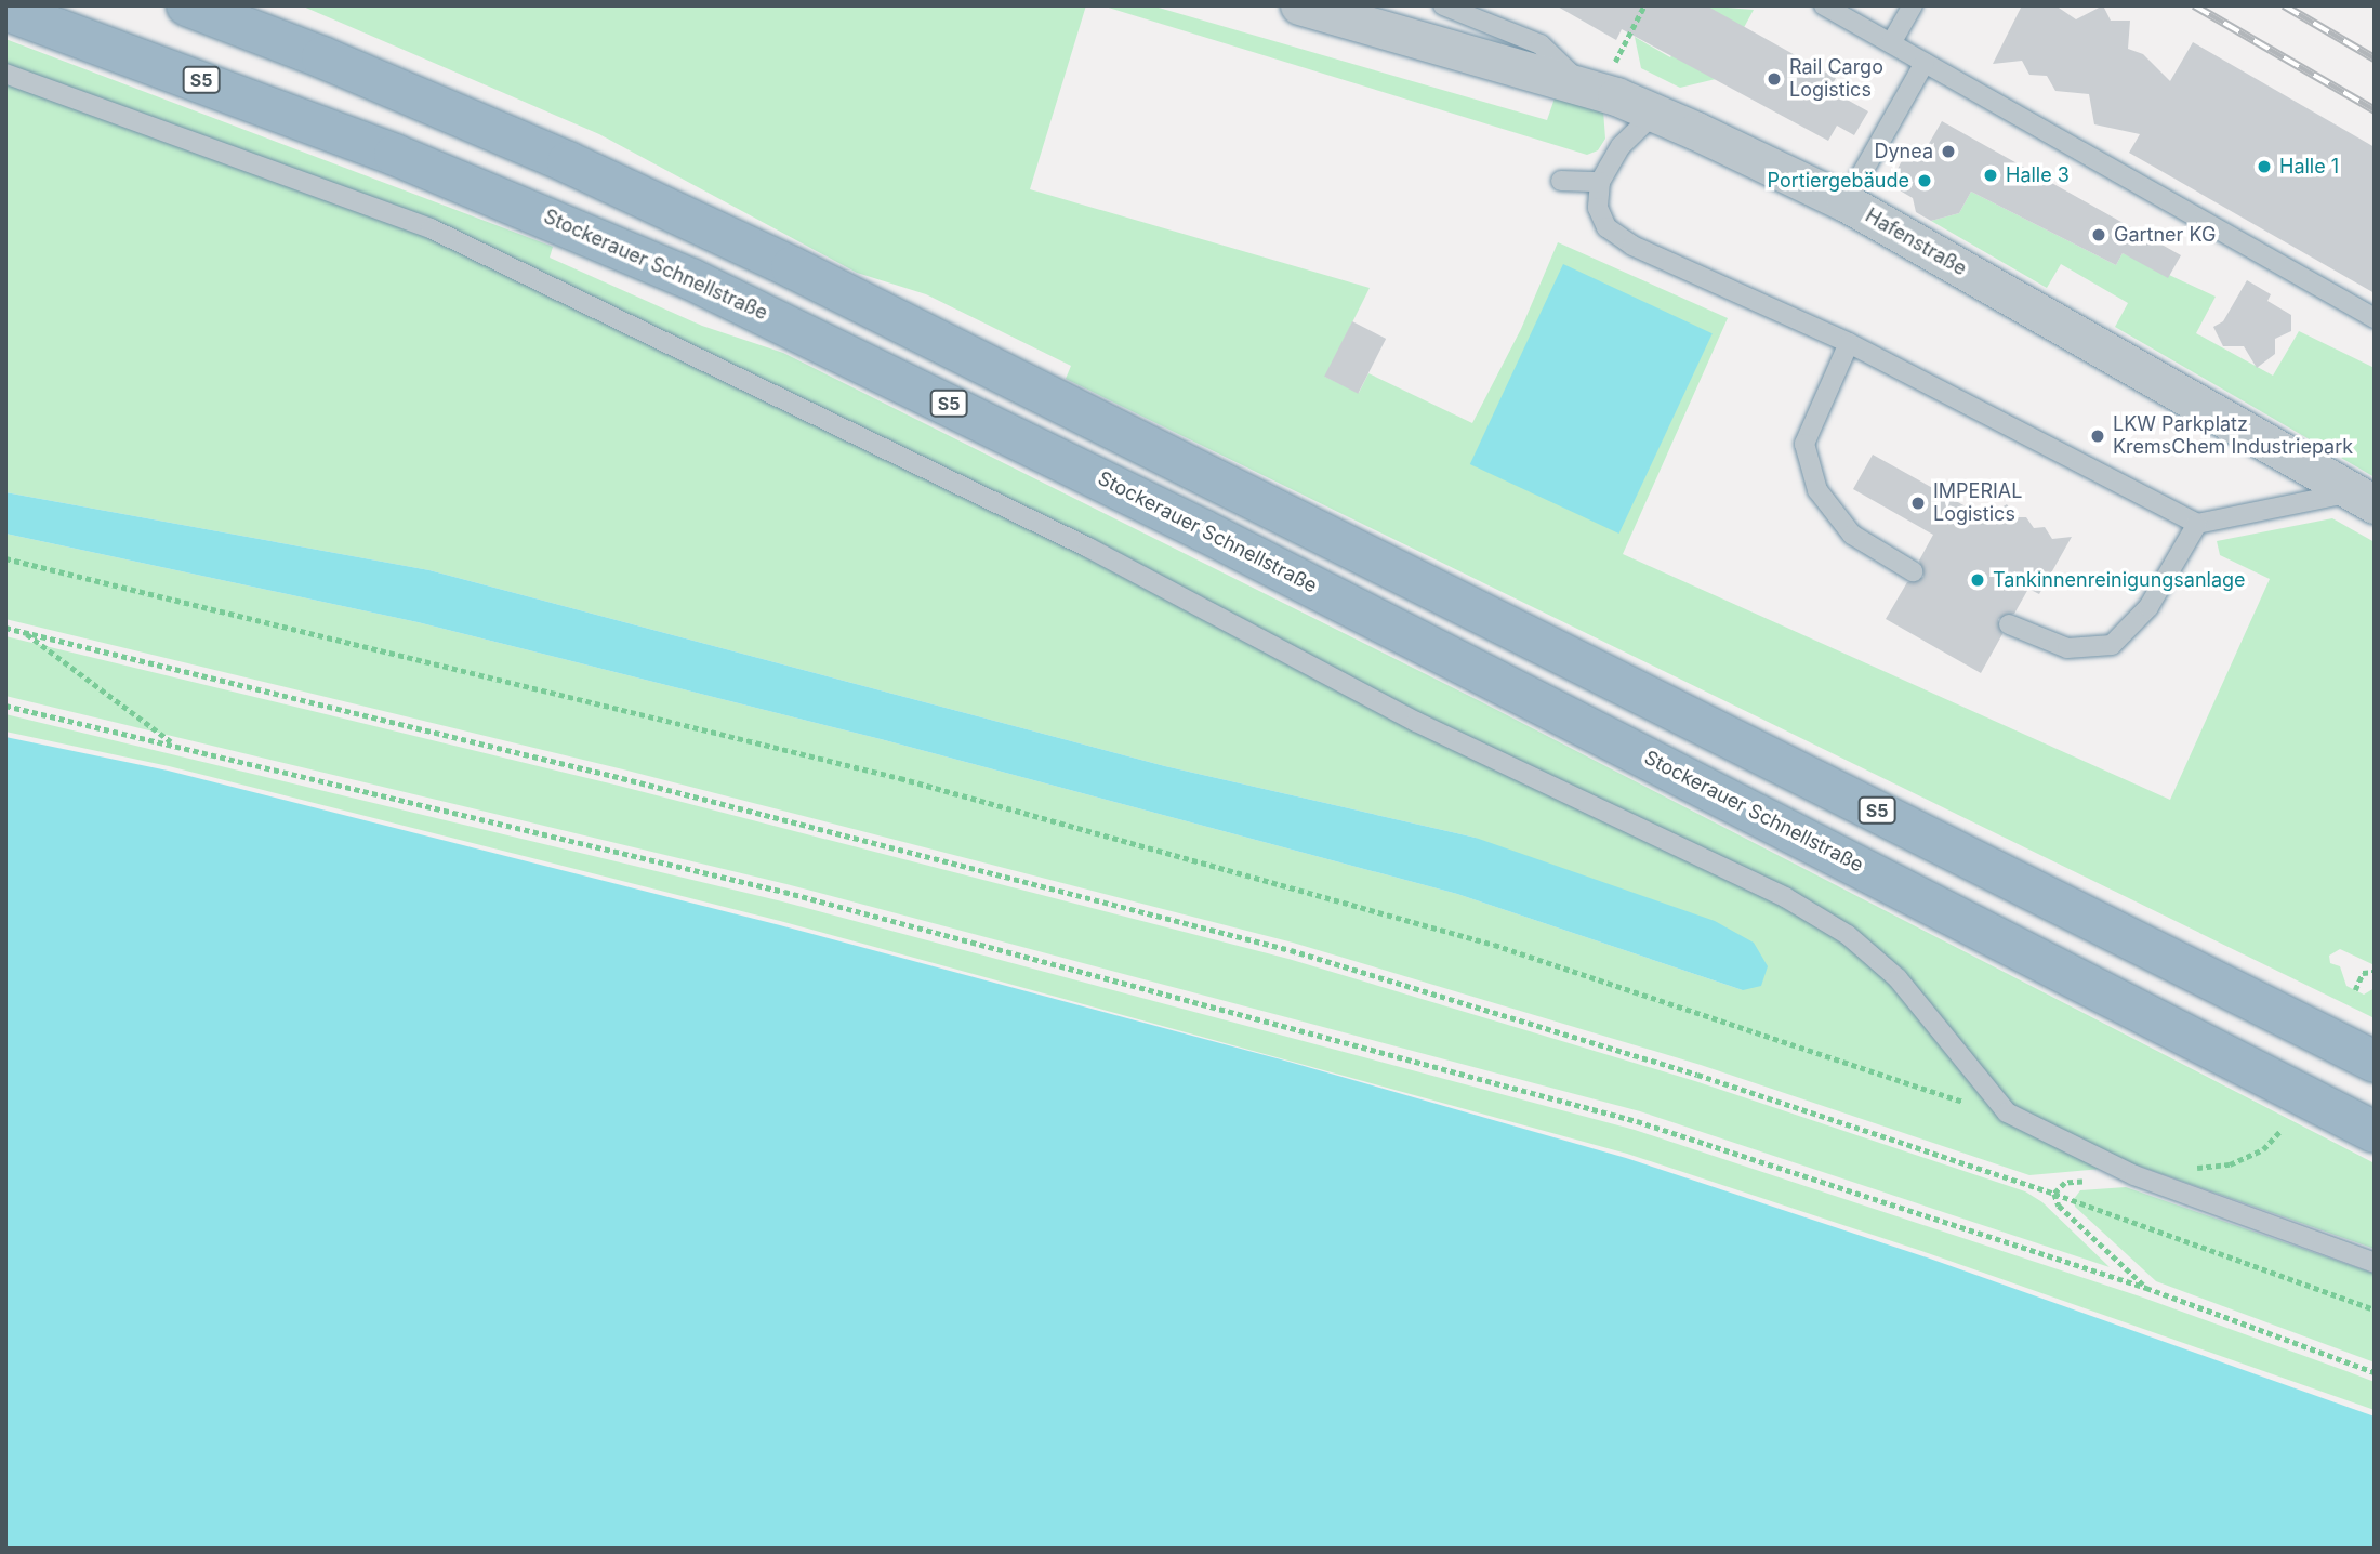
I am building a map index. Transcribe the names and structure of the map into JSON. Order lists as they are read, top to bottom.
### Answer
{
  "streets": {
    "highway": ["S5", "Stockerauer Schnellstraße"],
    "street": ["Hafenstraße"]
  },
  "places": [
    "Rail Cargo Logistics",
    "Dynea",
    "Halle 1",
    "Halle 3",
    "Portiergebäude",
    "Gartner KG",
    "LKW Parkplatz KremsChem Industriepark",
    "IMPERIAL Logistics",
    "Tankinnenreinigungsanlage"
  ]
}
